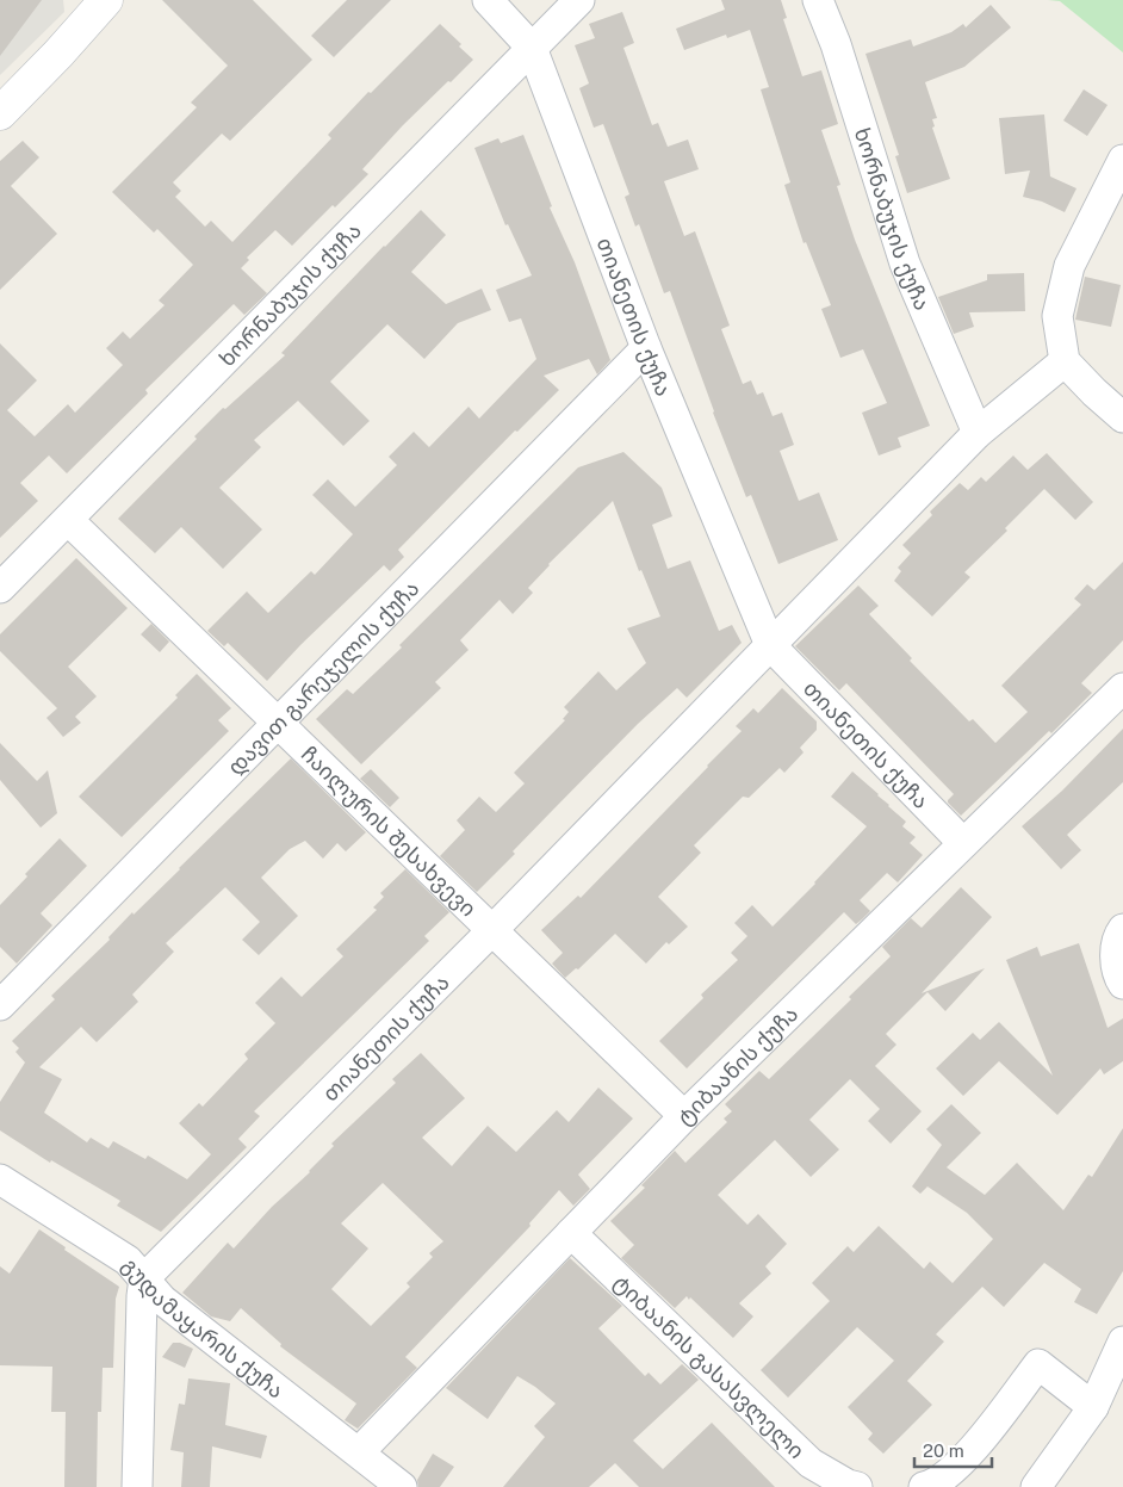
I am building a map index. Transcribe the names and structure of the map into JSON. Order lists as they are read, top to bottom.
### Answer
{
  "streets": {
    "street": [
      "ხორნაბუჯის ქუჩა",
      "თიანეთის ქუჩა",
      "დავით გარეჯელის ქუჩა",
      "ჩაილურის შესახვევი",
      "ტიბაანის ქუჩა",
      "გუდამაყარის ქუჩა",
      "ტიბაანის გასასვლელი"
    ]
  },
  "crossings": [
    ["ხორნაბუჯის ქუჩა", "თიანეთის ქუჩა"],
    ["ხორნაბუჯის ქუჩა", "ჩაილურის შესახვევი"],
    ["თიანეთის ქუჩა", "დავით გარეჯელის ქუჩა"],
    ["თიანეთის ქუჩა", "ჩაილურის შესახვევი"],
    ["თიანეთის ქუჩა", "ტიბაანის ქუჩა"],
    ["თიანეთის ქუჩა", "გუდამაყარის ქუჩა"],
    ["დავით გარეჯელის ქუჩა", "ჩაილურის შესახვევი"],
    ["ჩაილურის შესახვევი", "ტიბაანის ქუჩა"],
    ["ტიბაანის ქუჩა", "გუდამაყარის ქუჩა"],
    ["ტიბაანის ქუჩა", "ტიბაანის გასასვლელი"]
  ],
  "scale_bar": "20 m"
}
